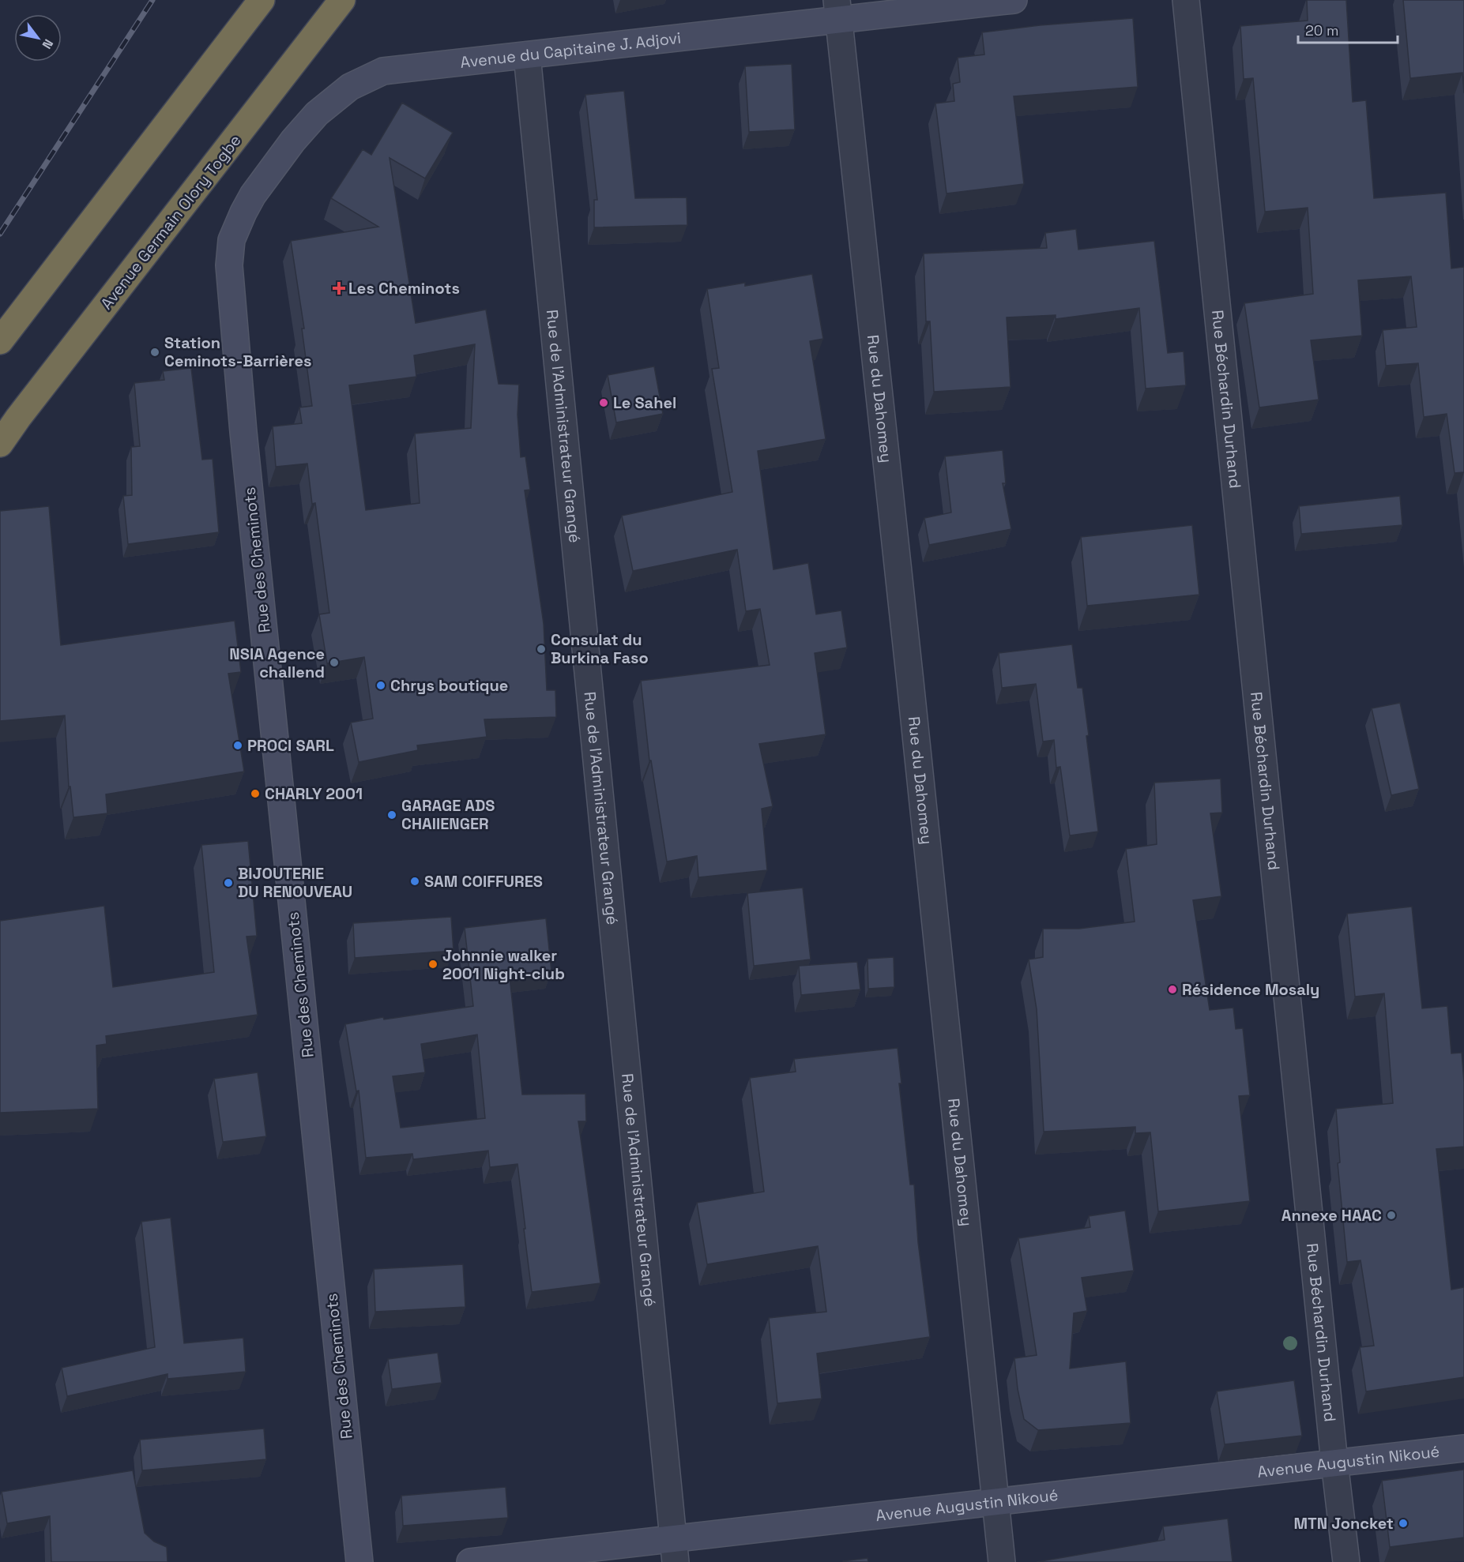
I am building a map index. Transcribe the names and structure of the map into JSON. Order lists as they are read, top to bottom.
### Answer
{
  "streets": {
    "highway": ["Avenue Germain Olory Togbe"],
    "street": [
      "Avenue du Capitaine J. Adjovi",
      "Rue du Dahomey",
      "Rue Béchardin Durhand",
      "Rue de l'Administrateur Grangé",
      "Rue des Cheminots",
      "Avenue Augustin Nikoué"
    ]
  },
  "crossings": [
    ["Avenue du Capitaine J. Adjovi", "Rue du Dahomey"],
    ["Avenue du Capitaine J. Adjovi", "Rue de l'Administrateur Grangé"],
    ["Avenue du Capitaine J. Adjovi", "Rue des Cheminots"],
    ["Rue du Dahomey", "Avenue Augustin Nikoué"],
    ["Rue Béchardin Durhand", "Avenue Augustin Nikoué"],
    ["Rue de l'Administrateur Grangé", "Avenue Augustin Nikoué"]
  ],
  "places": {
    "health": ["Les Cheminots"],
    "other": [
      "Station Ceminots-Barrières",
      "Le Sahel",
      "Consulat du Burkina Faso",
      "NSIA Agence challend",
      "Chrys boutique",
      "PROCI SARL",
      "CHARLY 2001",
      "GARAGE ADS CHAIIENGER",
      "SAM COIFFURES",
      "BIJOUTERIE DU RENOUVEAU",
      "Johnnie walker 2001 Night-club",
      "Résidence Mosaly",
      "Annexe HAAC",
      "MTN Joncket"
    ]
  },
  "scale_bar": "20 m",
  "north": "bottom right"
}
